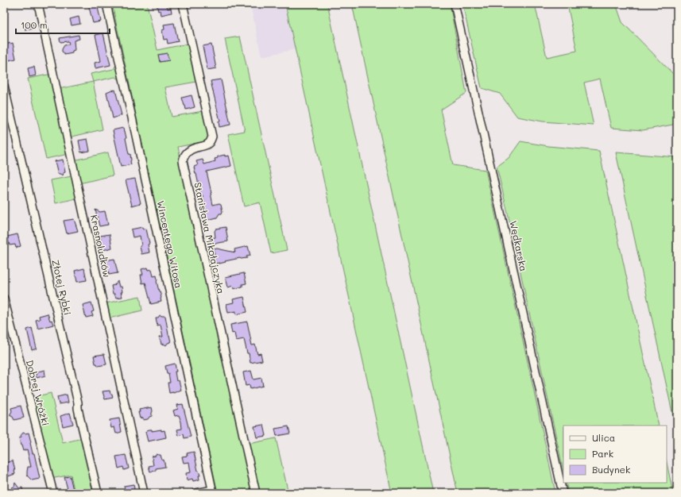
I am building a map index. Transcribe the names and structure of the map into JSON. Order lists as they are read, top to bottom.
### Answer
{
  "streets": {
    "street": [
      "Stanisława Mikołajczyka",
      "Wincentego Witosa",
      "Krasnoludków",
      "Wędkarska",
      "Złotej Rybki",
      "Dobrej Wróżki"
    ]
  },
  "legend": ["Ulica", "Park", "Budynek"],
  "scale_bar": "100 m"
}
